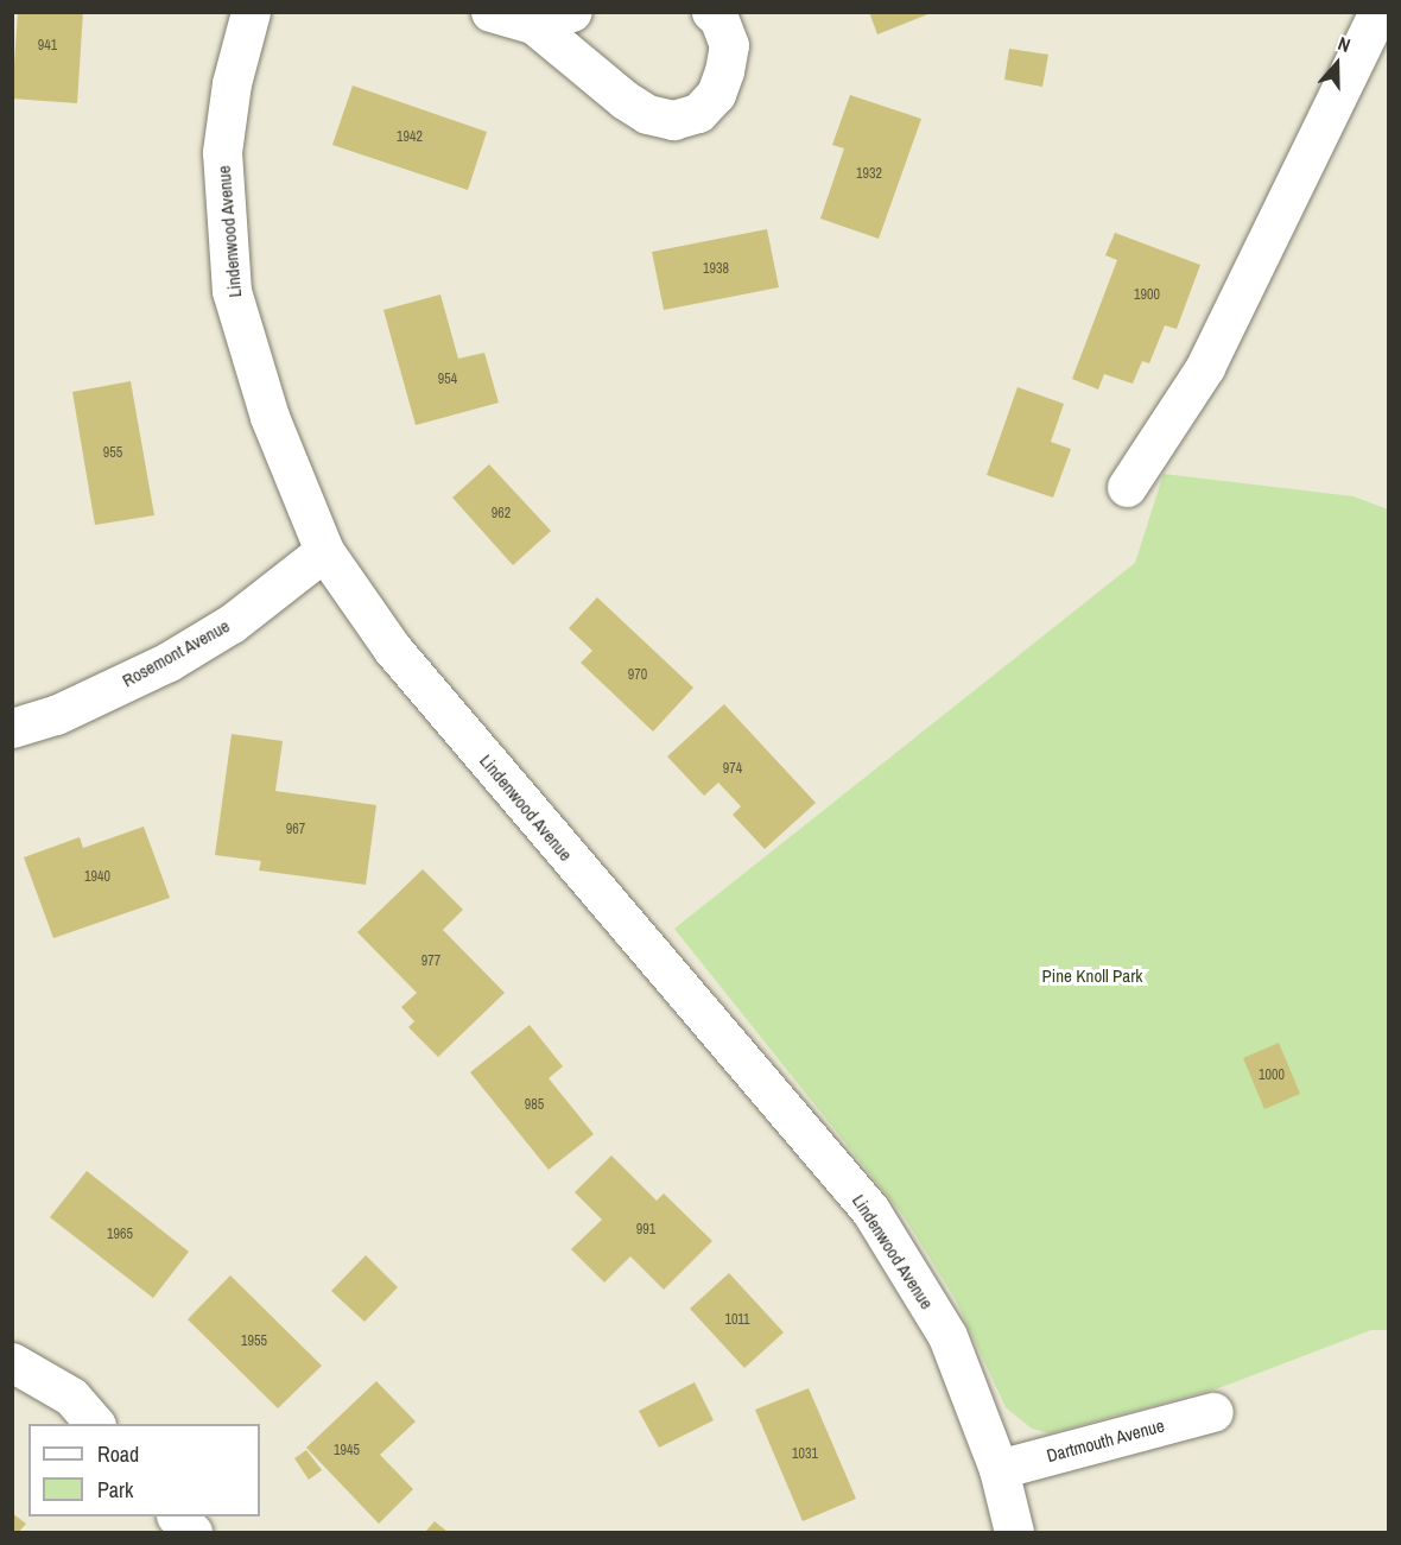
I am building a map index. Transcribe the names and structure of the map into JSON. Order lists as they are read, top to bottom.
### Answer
{
  "streets": {
    "street": ["Lindenwood Avenue", "Rosemont Avenue", "Dartmouth Avenue"]
  },
  "crossings": [
    ["Lindenwood Avenue", "Rosemont Avenue"],
    ["Lindenwood Avenue", "Dartmouth Avenue"]
  ],
  "parks": ["Pine Knoll Park"],
  "house_numbers": [
    "941",
    "1942",
    "1932",
    "1938",
    "1900",
    "954",
    "955",
    "962",
    "970",
    "974",
    "967",
    "1940",
    "977",
    "1000",
    "985",
    "991",
    "1965",
    "1011",
    "1955",
    "1945",
    "1031"
  ],
  "legend": ["Road", "Park"],
  "north": "top"
}
